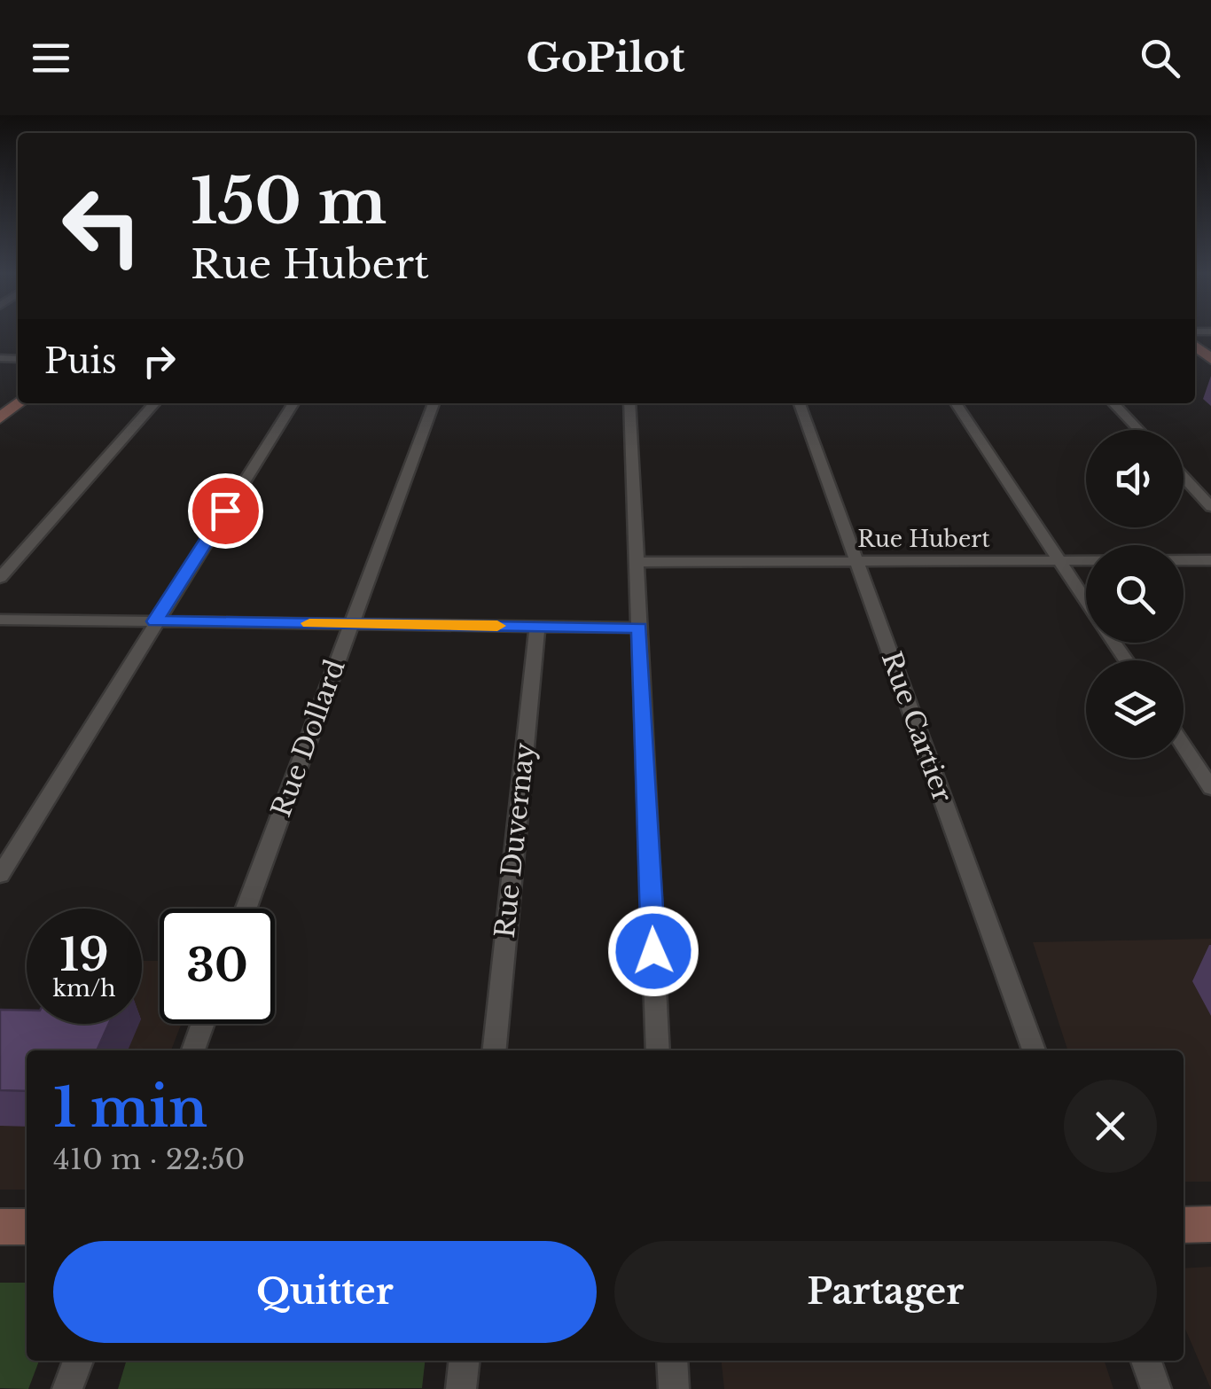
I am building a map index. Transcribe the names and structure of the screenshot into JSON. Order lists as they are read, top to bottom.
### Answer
{
  "streets": {
    "street": [
      "Rue Hubert",
      "Rue Cartier",
      "Rue Dollard",
      "Rue Duvernay"
    ]
  },
  "crossings": [
    ["Rue Hubert", "Rue Cartier"]
  ],
  "page": {
    "header": "GoPilot",
    "turn": ["150 m", "Rue Hubert"],
    "then": "Puis",
    "speed": "19 km/h",
    "limit": "30",
    "heading": ["1 min", "410 m · 22:50"],
    "buttons": ["Quitter", "Partager"]
  }
}
